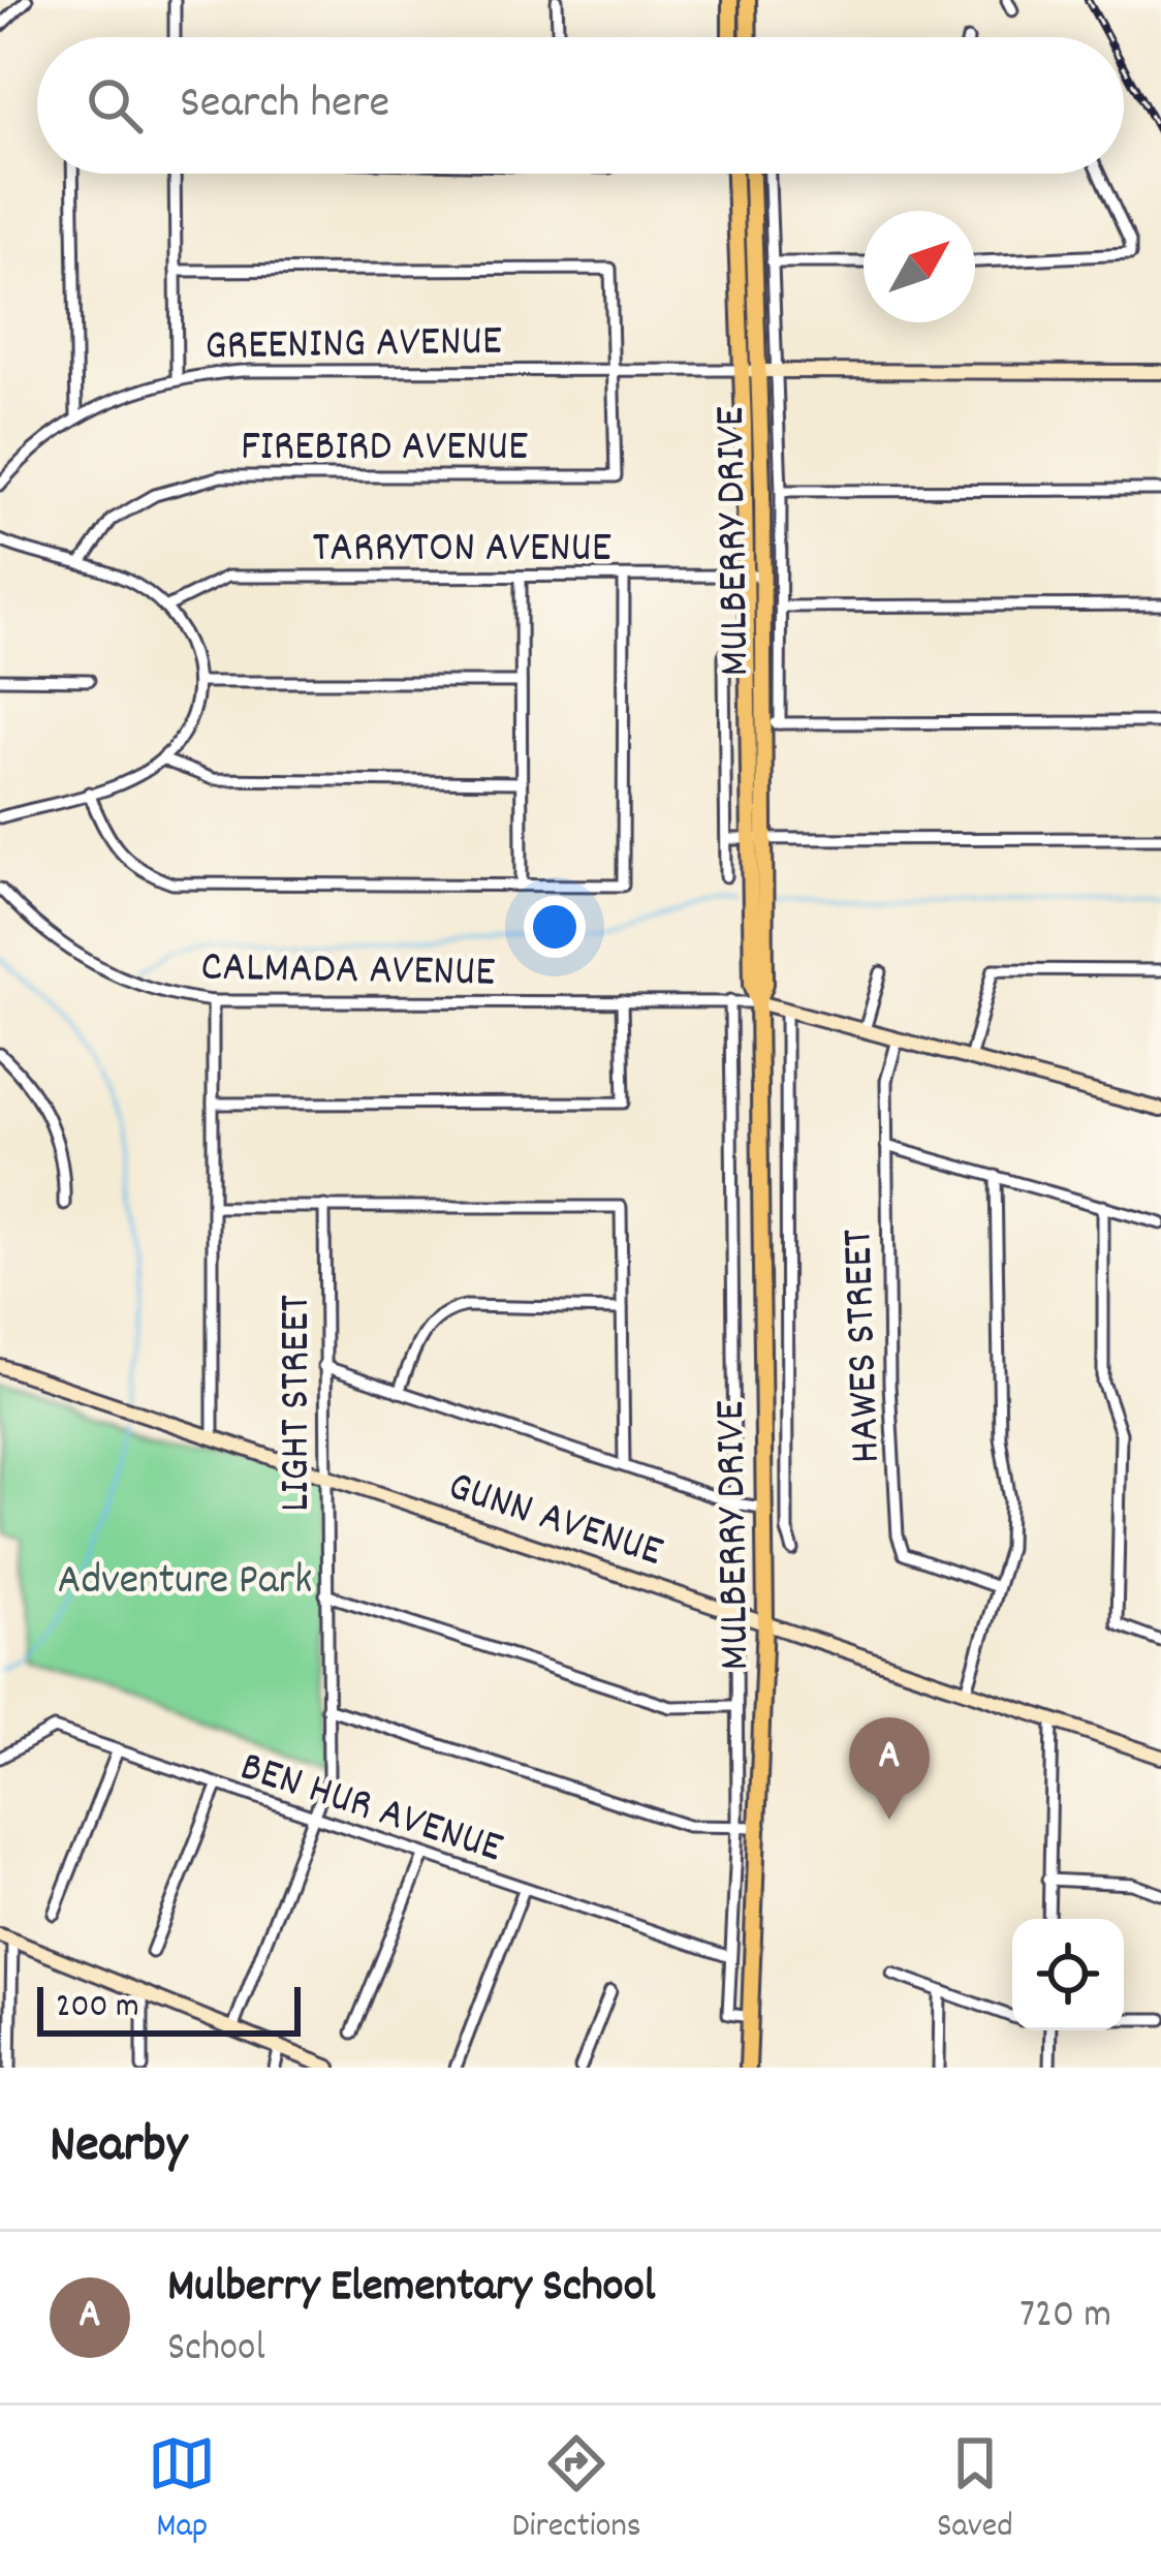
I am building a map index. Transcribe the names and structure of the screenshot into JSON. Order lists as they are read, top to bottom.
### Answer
{
  "streets": {
    "main road": ["MULBERRY DRIVE"],
    "street": [
      "GREENING AVENUE",
      "FIREBIRD AVENUE",
      "TARRYTON AVENUE",
      "CALMADA AVENUE",
      "HAWES STREET",
      "LIGHT STREET",
      "GUNN AVENUE",
      "BEN HUR AVENUE"
    ]
  },
  "crossings": [
    ["GREENING AVENUE", "FIREBIRD AVENUE"],
    ["GREENING AVENUE", "MULBERRY DRIVE"],
    ["MULBERRY DRIVE", "TARRYTON AVENUE"],
    ["MULBERRY DRIVE", "CALMADA AVENUE"],
    ["MULBERRY DRIVE", "GUNN AVENUE"],
    ["MULBERRY DRIVE", "BEN HUR AVENUE"],
    ["CALMADA AVENUE", "HAWES STREET"],
    ["LIGHT STREET", "GUNN AVENUE"],
    ["LIGHT STREET", "BEN HUR AVENUE"]
  ],
  "parks": ["Adventure Park"],
  "scale_bar": "200 m",
  "north": "top right",
  "page": {
    "search": "Search here",
    "pins": "A",
    "scale": "200 m",
    "heading": "Nearby",
    "list": [
      {
        "mark": "A",
        "name": "Mulberry Elementary School",
        "note": "School",
        "value": "720 m"
      }
    ],
    "nav": ["Map", "Directions", "Saved"]
  }
}
